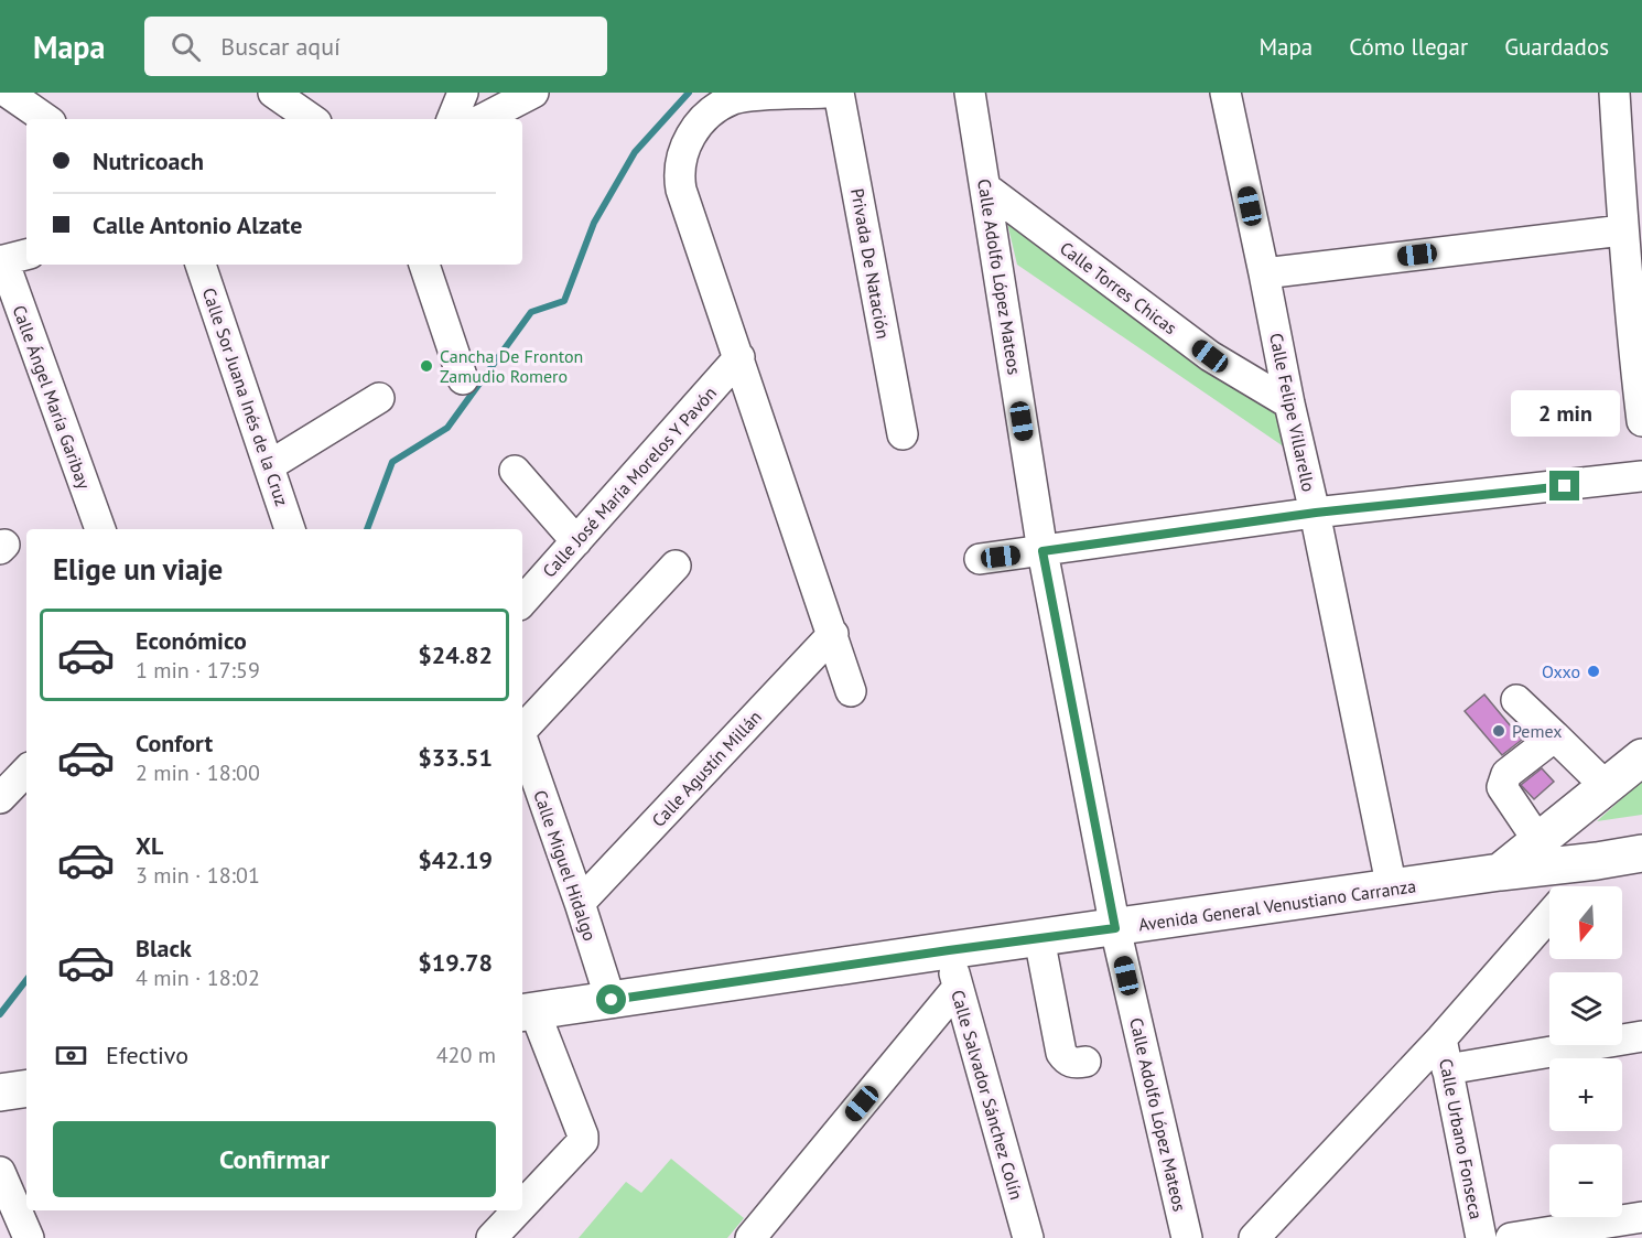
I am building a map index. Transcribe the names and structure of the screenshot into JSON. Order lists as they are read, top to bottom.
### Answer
{
  "streets": {
    "main road": ["Avenida General Venustiano Carranza"],
    "street": [
      "Privada De Natación",
      "Calle Adolfo López Mateos",
      "Calle Torres Chicas",
      "Calle Ángel María Garibay",
      "Calle Sor Juana Inés de la Cruz",
      "Calle Felipe Villarello",
      "Calle José María Morelos Y Pavón",
      "Calle Agustín Millán",
      "Calle Miguel Hidalgo",
      "Calle Salvador Sánchez Colín",
      "Calle Urbano Fonseca"
    ]
  },
  "crossings": [
    ["Calle Adolfo López Mateos", "Calle Torres Chicas"],
    ["Calle Adolfo López Mateos", "Avenida General Venustiano Carranza"],
    ["Calle Torres Chicas", "Calle Felipe Villarello"],
    ["Calle Felipe Villarello", "Avenida General Venustiano Carranza"],
    ["Calle Agustín Millán", "Calle Miguel Hidalgo"],
    ["Calle Miguel Hidalgo", "Avenida General Venustiano Carranza"],
    ["Avenida General Venustiano Carranza", "Calle Salvador Sánchez Colín"]
  ],
  "places": ["Cancha De Fronton Zamudio Romero", "Oxxo", "Pemex"],
  "north": "bottom",
  "page": {
    "header": "Mapa",
    "search": "Buscar aquí",
    "nav": ["Mapa", "Cómo llegar", "Guardados"],
    "banner": ["Nutricoach", "Calle Antonio Alzate"],
    "bubble": "2 min",
    "heading": "Elige un viaje",
    "list": [
      {
        "name": "Económico",
        "note": "1 min · 17:59",
        "value": "$24.82"
      },
      {
        "name": "Confort",
        "note": "2 min · 18:00",
        "value": "$33.51"
      },
      {
        "name": "XL",
        "note": "3 min · 18:01",
        "value": "$42.19"
      },
      {
        "name": "Black",
        "note": "4 min · 18:02",
        "value": "$19.78"
      }
    ],
    "map_buttons": ["+", "−"],
    "pay": ["Efectivo", "420 m"],
    "buttons": "Confirmar"
  }
}
